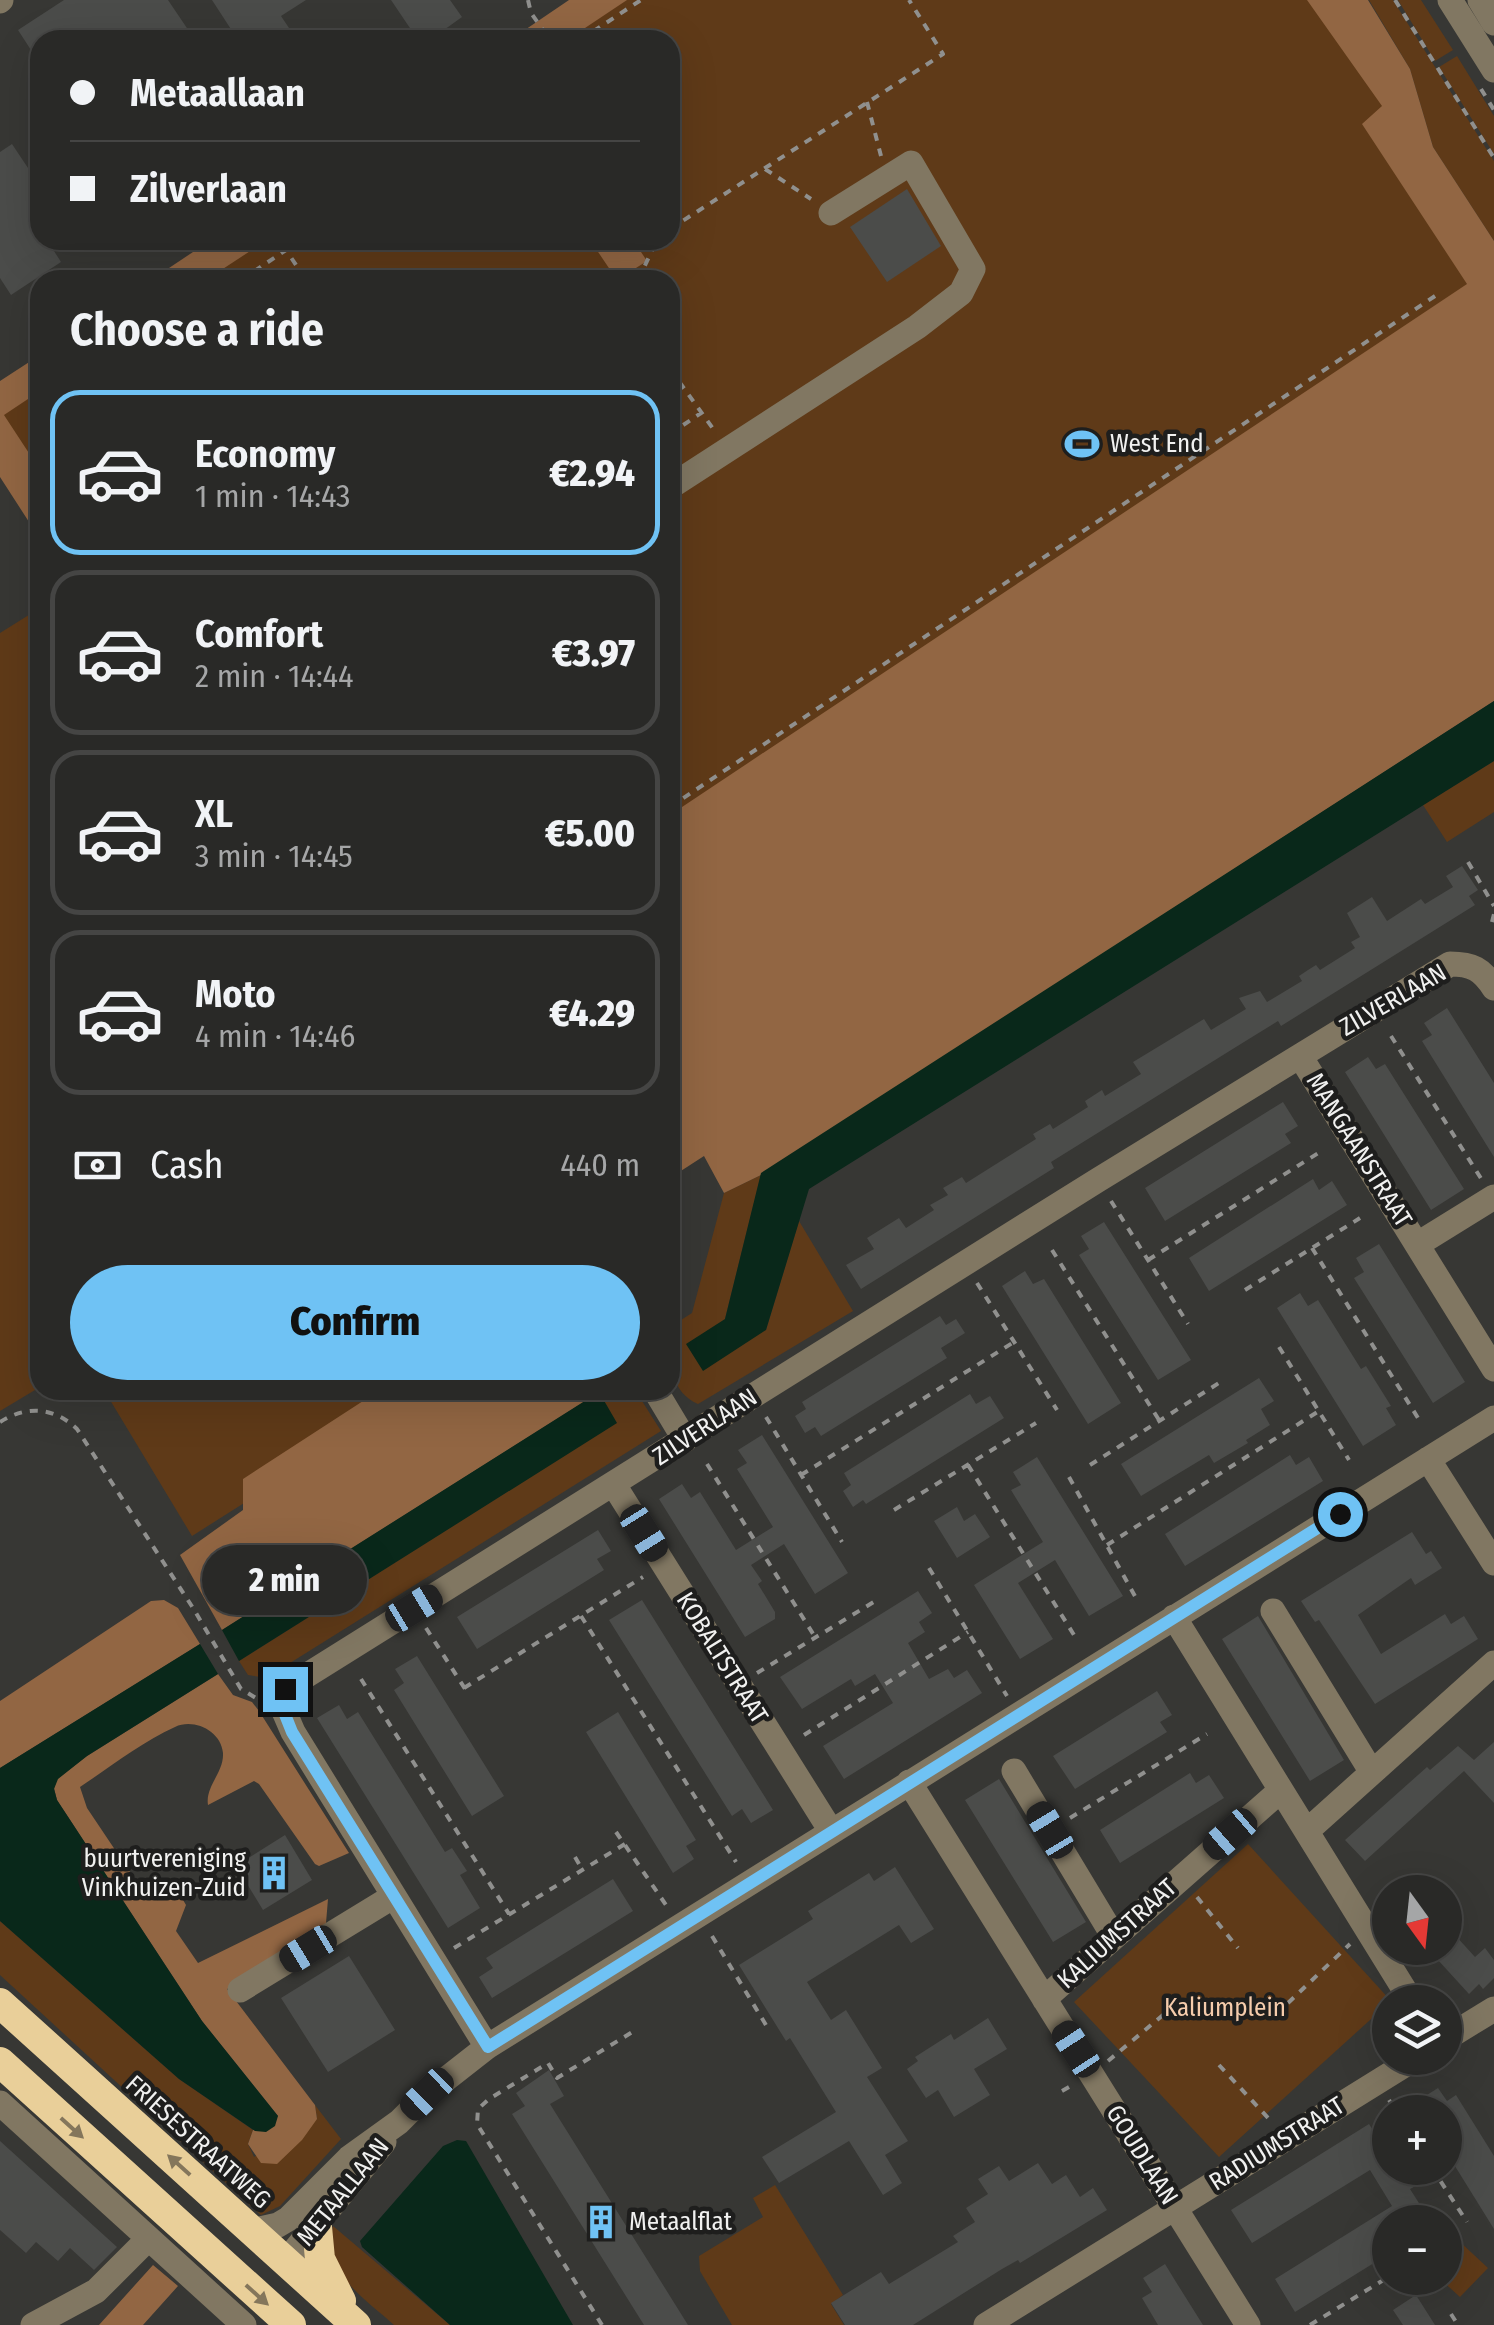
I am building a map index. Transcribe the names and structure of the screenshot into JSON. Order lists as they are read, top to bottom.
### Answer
{
  "streets": {
    "highway": ["FRIESESTRAATWEG"],
    "street": [
      "ZILVERLAAN",
      "MANGAANSTRAAT",
      "KOBALTSTRAAT",
      "KALIUMSTRAAT",
      "RADIUMSTRAAT",
      "GOUDLAAN",
      "METAALLAAN"
    ]
  },
  "crossings": [
    ["ZILVERLAAN", "MANGAANSTRAAT"],
    ["ZILVERLAAN", "KOBALTSTRAAT"],
    ["KOBALTSTRAAT", "METAALLAAN"],
    ["KALIUMSTRAAT", "GOUDLAAN"],
    ["FRIESESTRAATWEG", "METAALLAAN"],
    ["RADIUMSTRAAT", "GOUDLAAN"],
    ["GOUDLAAN", "METAALLAAN"]
  ],
  "parks": ["Kaliumplein"],
  "places": {
    "sports": ["West End"],
    "building": ["buurtvereniging Vinkhuizen-Zuid", "Metaalflat"]
  },
  "north": "bottom",
  "page": {
    "banner": ["Metaallaan", "Zilverlaan"],
    "heading": "Choose a ride",
    "list": [
      {
        "name": "Economy",
        "note": "1 min · 14:43",
        "value": "€2.94"
      },
      {
        "name": "Comfort",
        "note": "2 min · 14:44",
        "value": "€3.97"
      },
      {
        "name": "XL",
        "note": "3 min · 14:45",
        "value": "€5.00"
      },
      {
        "name": "Moto",
        "note": "4 min · 14:46",
        "value": "€4.29"
      }
    ],
    "pay": ["Cash", "440 m"],
    "buttons": "Confirm",
    "bubble": "2 min",
    "map_buttons": ["+", "−"]
  }
}
